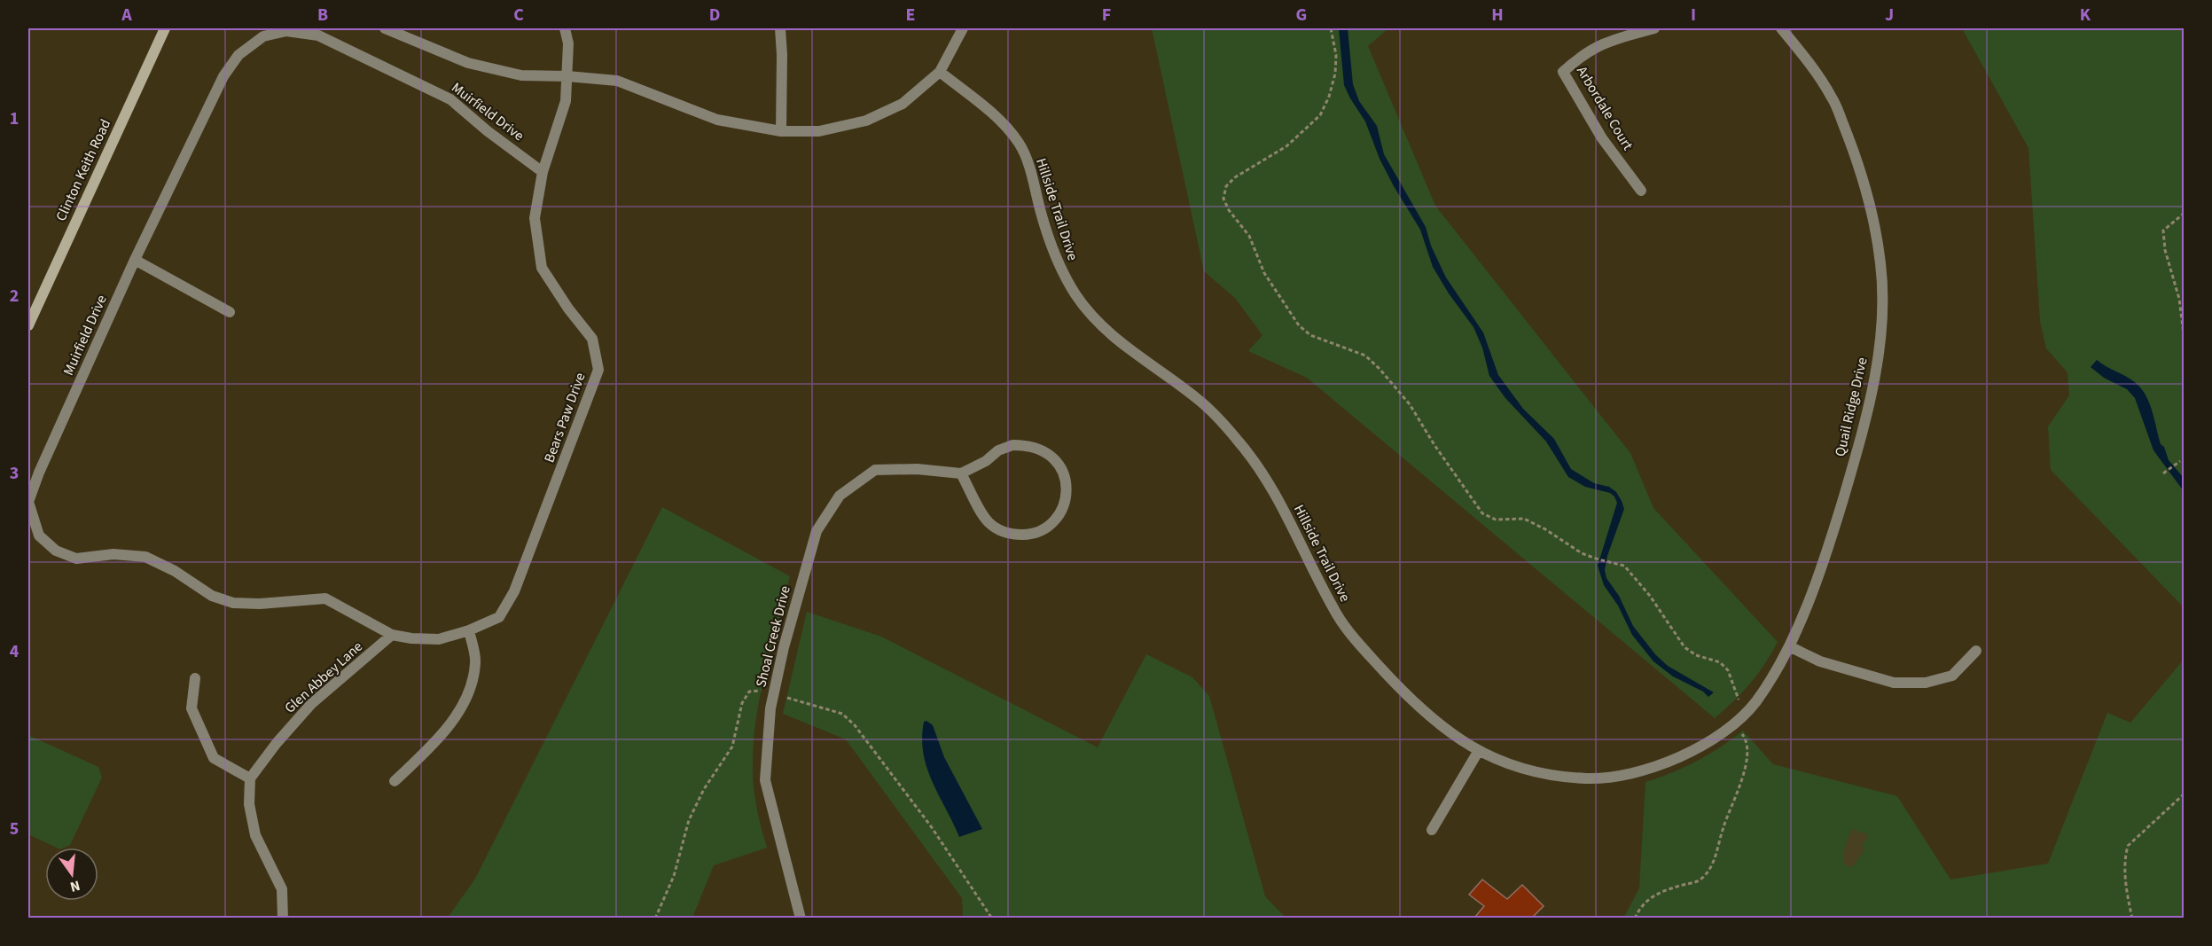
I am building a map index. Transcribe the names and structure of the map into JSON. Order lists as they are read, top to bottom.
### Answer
{
  "streets": {
    "main road": ["Clinton Keith Road"],
    "street": [
      "Arbordale Court",
      "Muirfield Drive",
      "Hillside Trail Drive",
      "Quail Ridge Drive",
      "Bears Paw Drive",
      "Shoal Creek Drive",
      "Glen Abbey Lane"
    ]
  },
  "crossings": [
    ["Muirfield Drive", "Bears Paw Drive"],
    ["Muirfield Drive", "Glen Abbey Lane"],
    ["Hillside Trail Drive", "Quail Ridge Drive"]
  ],
  "north": "bottom",
  "grid": {
    "columns": [
      "A",
      "B",
      "C",
      "D",
      "E",
      "F",
      "G",
      "H",
      "I",
      "J",
      "K"
    ],
    "rows": [
      "1",
      "2",
      "3",
      "4",
      "5"
    ]
  }
}
